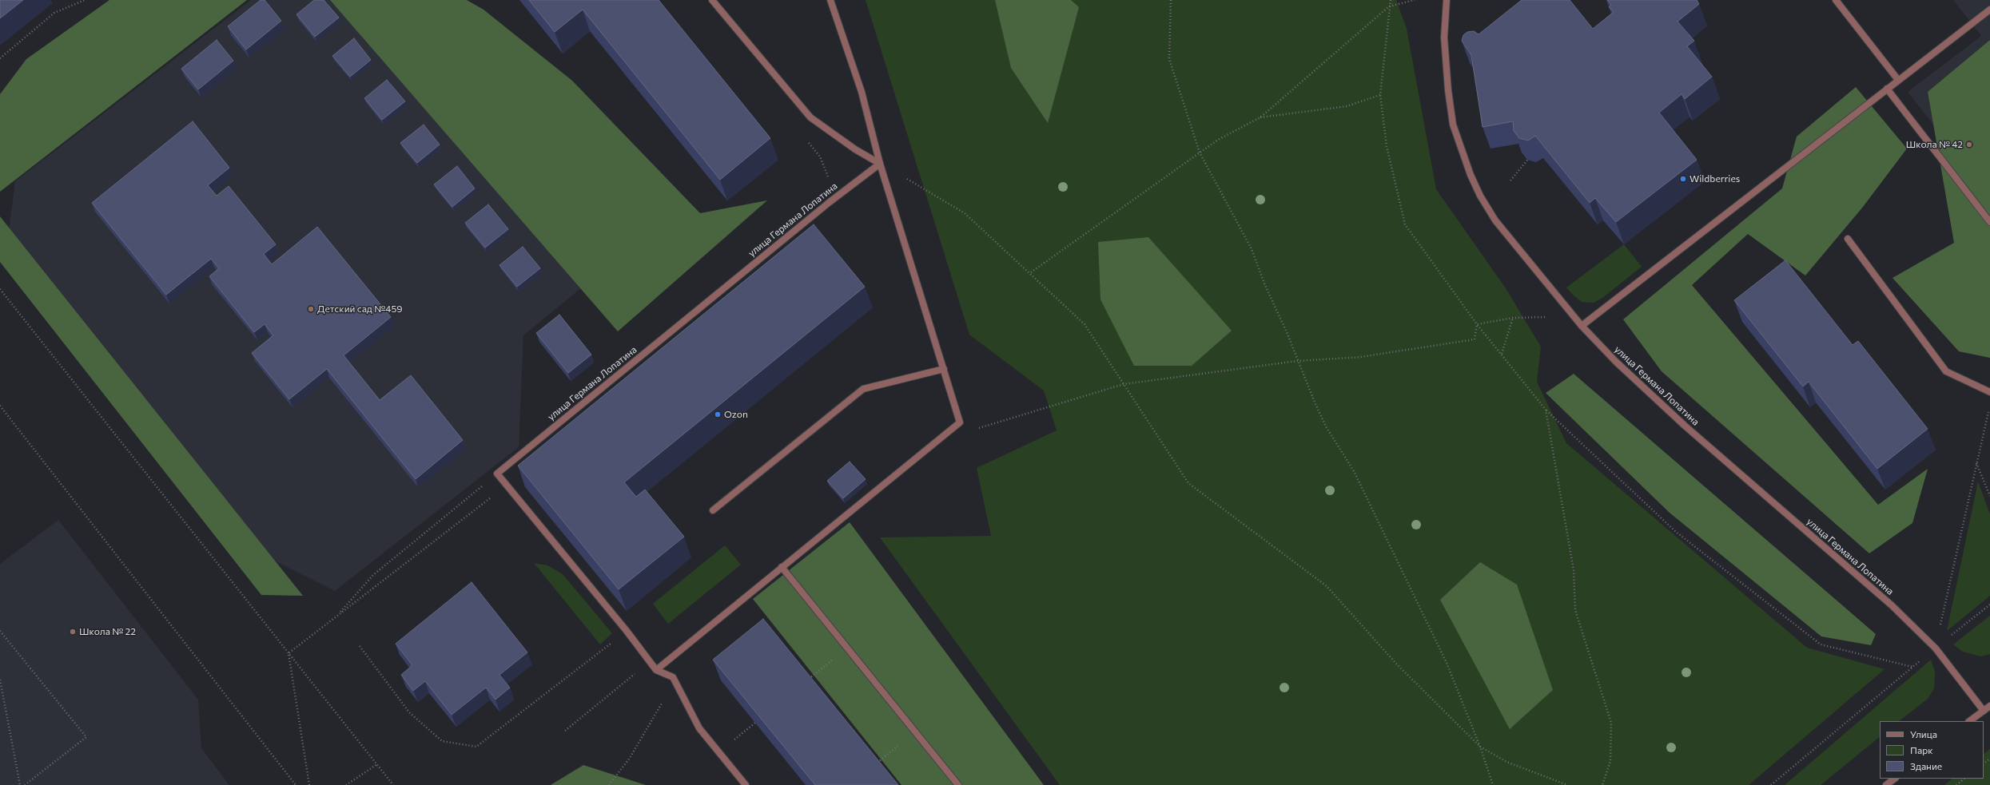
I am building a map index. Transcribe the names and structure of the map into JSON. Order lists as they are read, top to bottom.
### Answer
{
  "streets": {
    "street": ["улица Германа Лопатина"]
  },
  "places": [
    "Школа № 42",
    "Wildberries",
    "Детский сад №459",
    "Ozon",
    "Школа № 22"
  ],
  "legend": ["Улица", "Парк", "Здание"]
}
